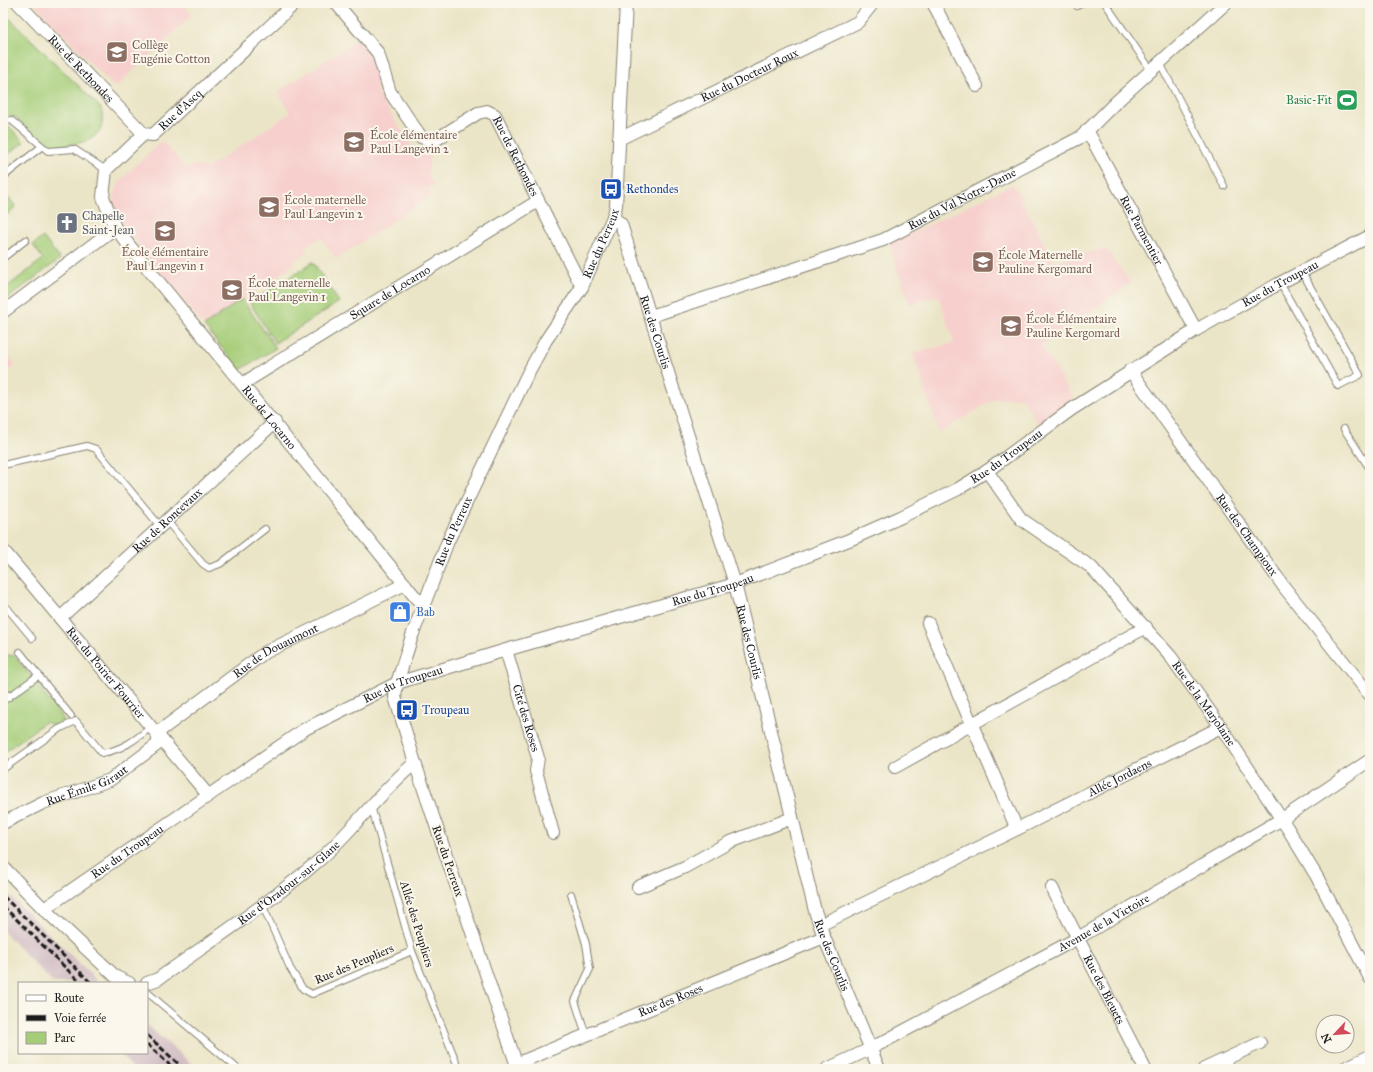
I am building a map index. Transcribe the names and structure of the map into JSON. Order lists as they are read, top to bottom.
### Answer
{
  "streets": {
    "street": [
      "Rue de Rethondes",
      "Rue du Docteur Roux",
      "Rue d'Ascq",
      "Rue du Val Notre-Dame",
      "Rue Parmentier",
      "Rue du Perreux",
      "Rue du Troupeau",
      "Square de Locarno",
      "Rue des Courlis",
      "Rue de Locarno",
      "Rue de Roncevaux",
      "Rue des Champioux",
      "Rue de Douaumont",
      "Rue du Poirier Fourrier",
      "Rue de la Marjolaine",
      "Cité des Roses",
      "Allée Jordaens",
      "Rue Émile Giraut",
      "Rue d'Oradour-sur-Glane",
      "Avenue de la Victoire",
      "Rue des Bleuets",
      "Rue des Roses"
    ],
    "lane": ["Allée des Peupliers", "Rue des Peupliers"]
  },
  "crossings": [
    ["Rue de Rethondes", "Rue d'Ascq"],
    ["Rue de Rethondes", "Rue du Perreux"],
    ["Rue de Rethondes", "Square de Locarno"],
    ["Rue du Docteur Roux", "Rue du Perreux"],
    ["Rue du Val Notre-Dame", "Rue Parmentier"],
    ["Rue du Val Notre-Dame", "Rue des Courlis"],
    ["Rue Parmentier", "Rue du Troupeau"],
    ["Rue du Perreux", "Rue du Troupeau"],
    ["Rue du Perreux", "Rue des Courlis"],
    ["Rue du Perreux", "Rue de Locarno"],
    ["Rue du Perreux", "Rue d'Oradour-sur-Glane"],
    ["Rue du Perreux", "Rue des Roses"],
    ["Rue du Troupeau", "Rue des Courlis"],
    ["Rue du Troupeau", "Rue des Champioux"],
    ["Rue du Troupeau", "Rue du Poirier Fourrier"],
    ["Rue du Troupeau", "Rue de la Marjolaine"],
    ["Rue du Troupeau", "Cité des Roses"],
    ["Square de Locarno", "Rue de Locarno"],
    ["Rue des Courlis", "Allée Jordaens"],
    ["Rue des Courlis", "Avenue de la Victoire"],
    ["Rue des Courlis", "Rue des Roses"],
    ["Rue de Locarno", "Rue de Roncevaux"],
    ["Rue de Locarno", "Rue de Douaumont"],
    ["Rue de Roncevaux", "Rue du Poirier Fourrier"],
    ["Rue de Douaumont", "Rue du Poirier Fourrier"],
    ["Rue de Douaumont", "Rue Émile Giraut"],
    ["Rue du Poirier Fourrier", "Rue Émile Giraut"],
    ["Rue de la Marjolaine", "Allée Jordaens"],
    ["Rue de la Marjolaine", "Avenue de la Victoire"],
    ["Rue d'Oradour-sur-Glane", "Allée des Peupliers"],
    ["Rue d'Oradour-sur-Glane", "Rue des Peupliers"],
    ["Avenue de la Victoire", "Rue des Bleuets"],
    ["Allée des Peupliers", "Rue des Peupliers"]
  ],
  "places": {
    "school or university": [
      "Collège Eugénie Cotton",
      "École élémentaire Paul Langevin 2",
      "École maternelle Paul Langevin 2",
      "École élémentaire Paul Langevin 1",
      "École Maternelle Pauline Kergomard",
      "École maternelle Paul Langevin 1",
      "École Élémentaire Pauline Kergomard"
    ],
    "sports": ["Basic-Fit"],
    "bus stop": ["Rethondes", "Troupeau"],
    "church": ["Chapelle Saint-Jean"],
    "shop": ["Bab"]
  },
  "legend": ["Route", "Voie ferrée", "Parc"],
  "north": "bottom left"
}
